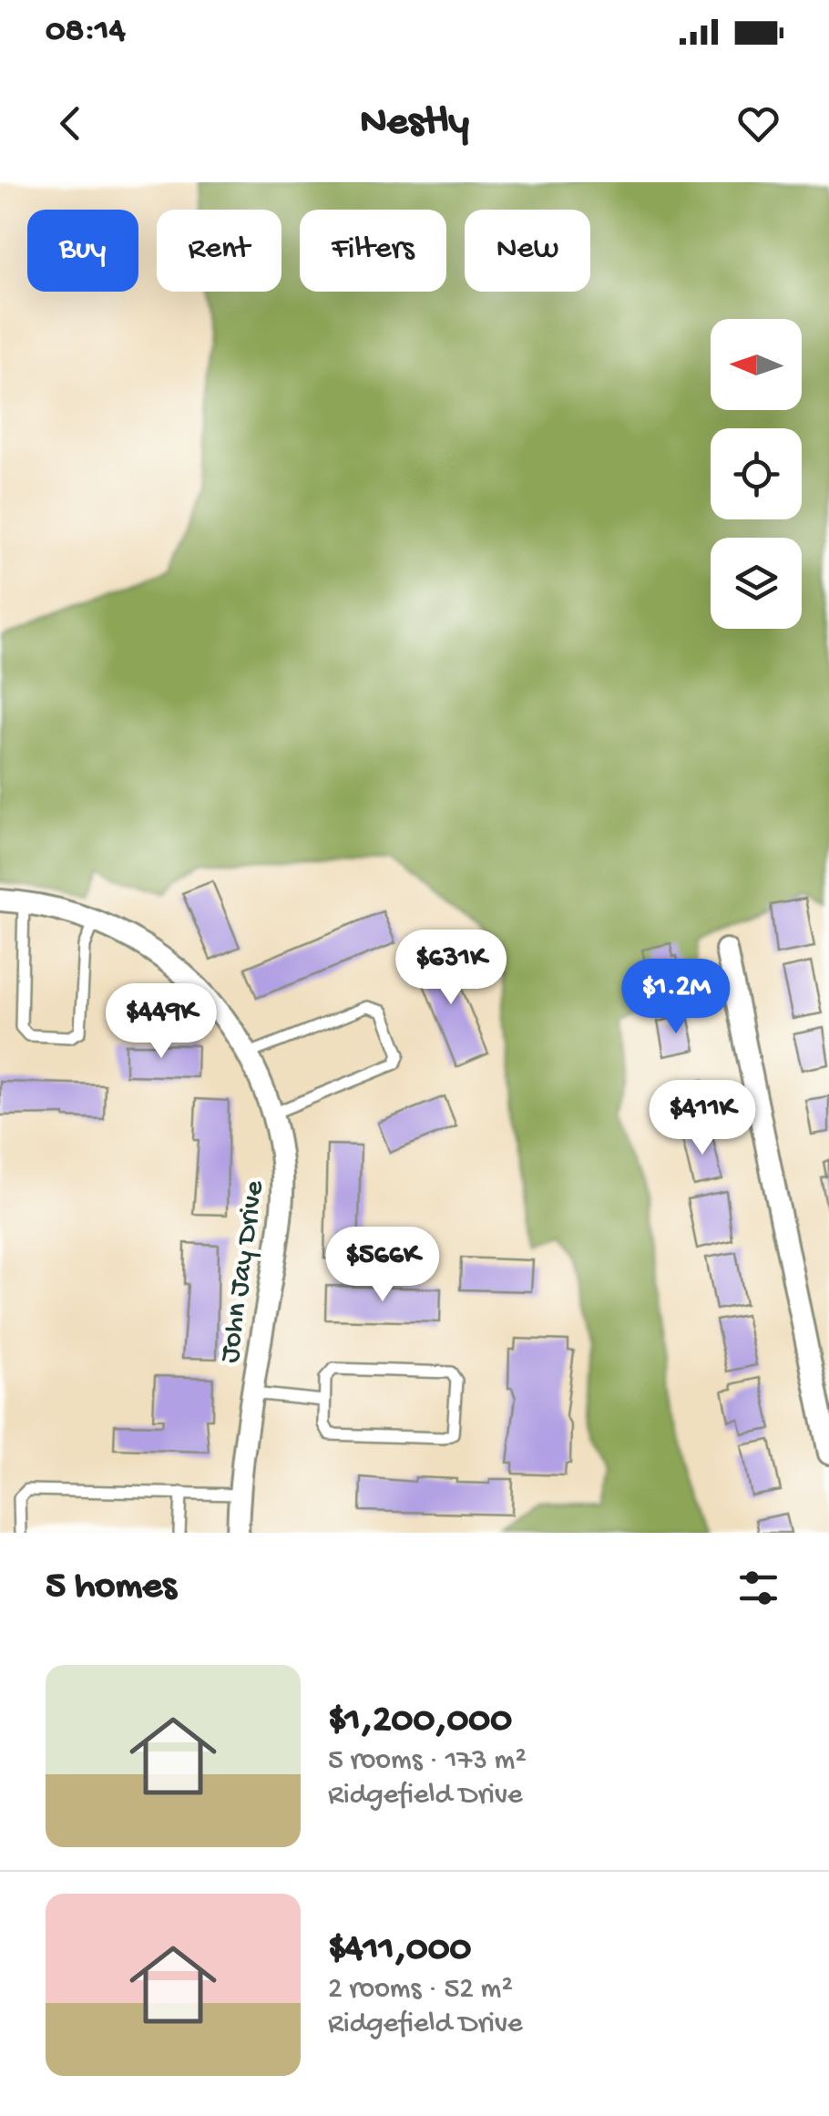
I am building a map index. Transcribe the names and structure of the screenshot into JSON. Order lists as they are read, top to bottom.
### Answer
{
  "streets": {
    "street": ["John Jay Drive"]
  },
  "north": "left",
  "page": {
    "status": "08:14",
    "header": "Nestly",
    "chip": [
      "Buy",
      "Rent",
      "Filters",
      "New"
    ],
    "price": [
      "$631K",
      "$1.2M",
      "$449K",
      "$411K",
      "$566K"
    ],
    "heading": "5 homes",
    "list": [
      {
        "name": "$1,200,000",
        "note": "5 rooms · 173 m² · Ridgefield Drive"
      },
      {
        "name": "$411,000",
        "note": "2 rooms · 52 m² · Ridgefield Drive"
      }
    ]
  }
}
